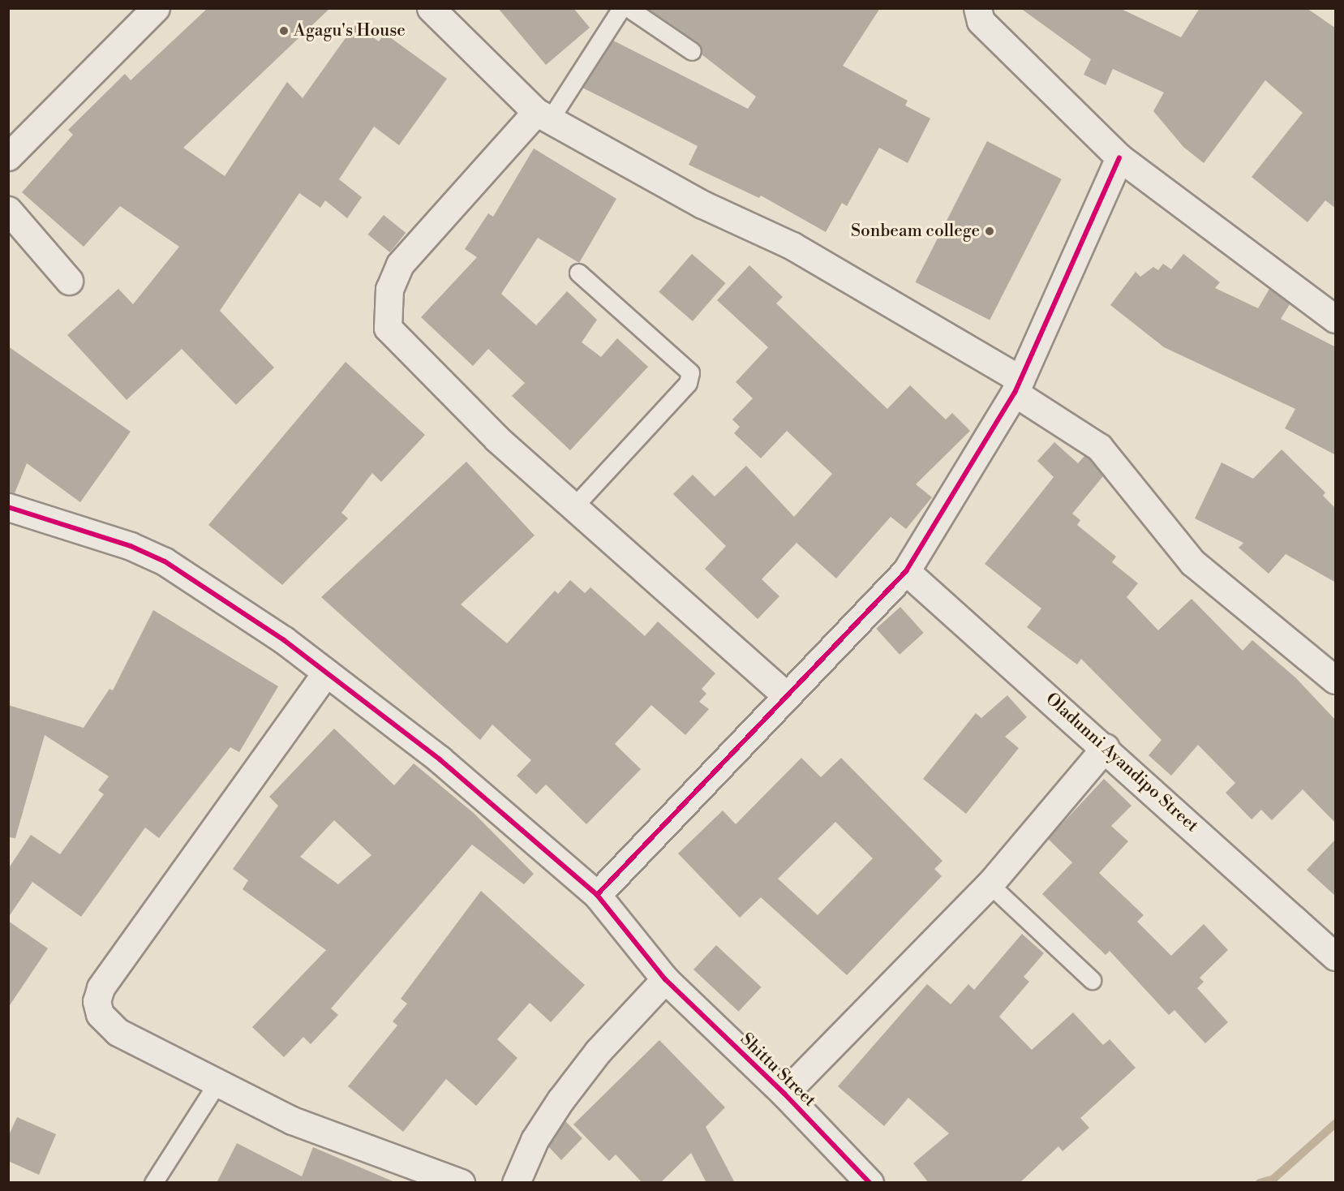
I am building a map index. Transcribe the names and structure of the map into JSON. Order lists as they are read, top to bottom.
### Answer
{
  "streets": {
    "street": ["Oladunni Ayandipo Street", "Shittu Street"]
  },
  "places": ["Agagu's House", "Sonbeam college"]
}
